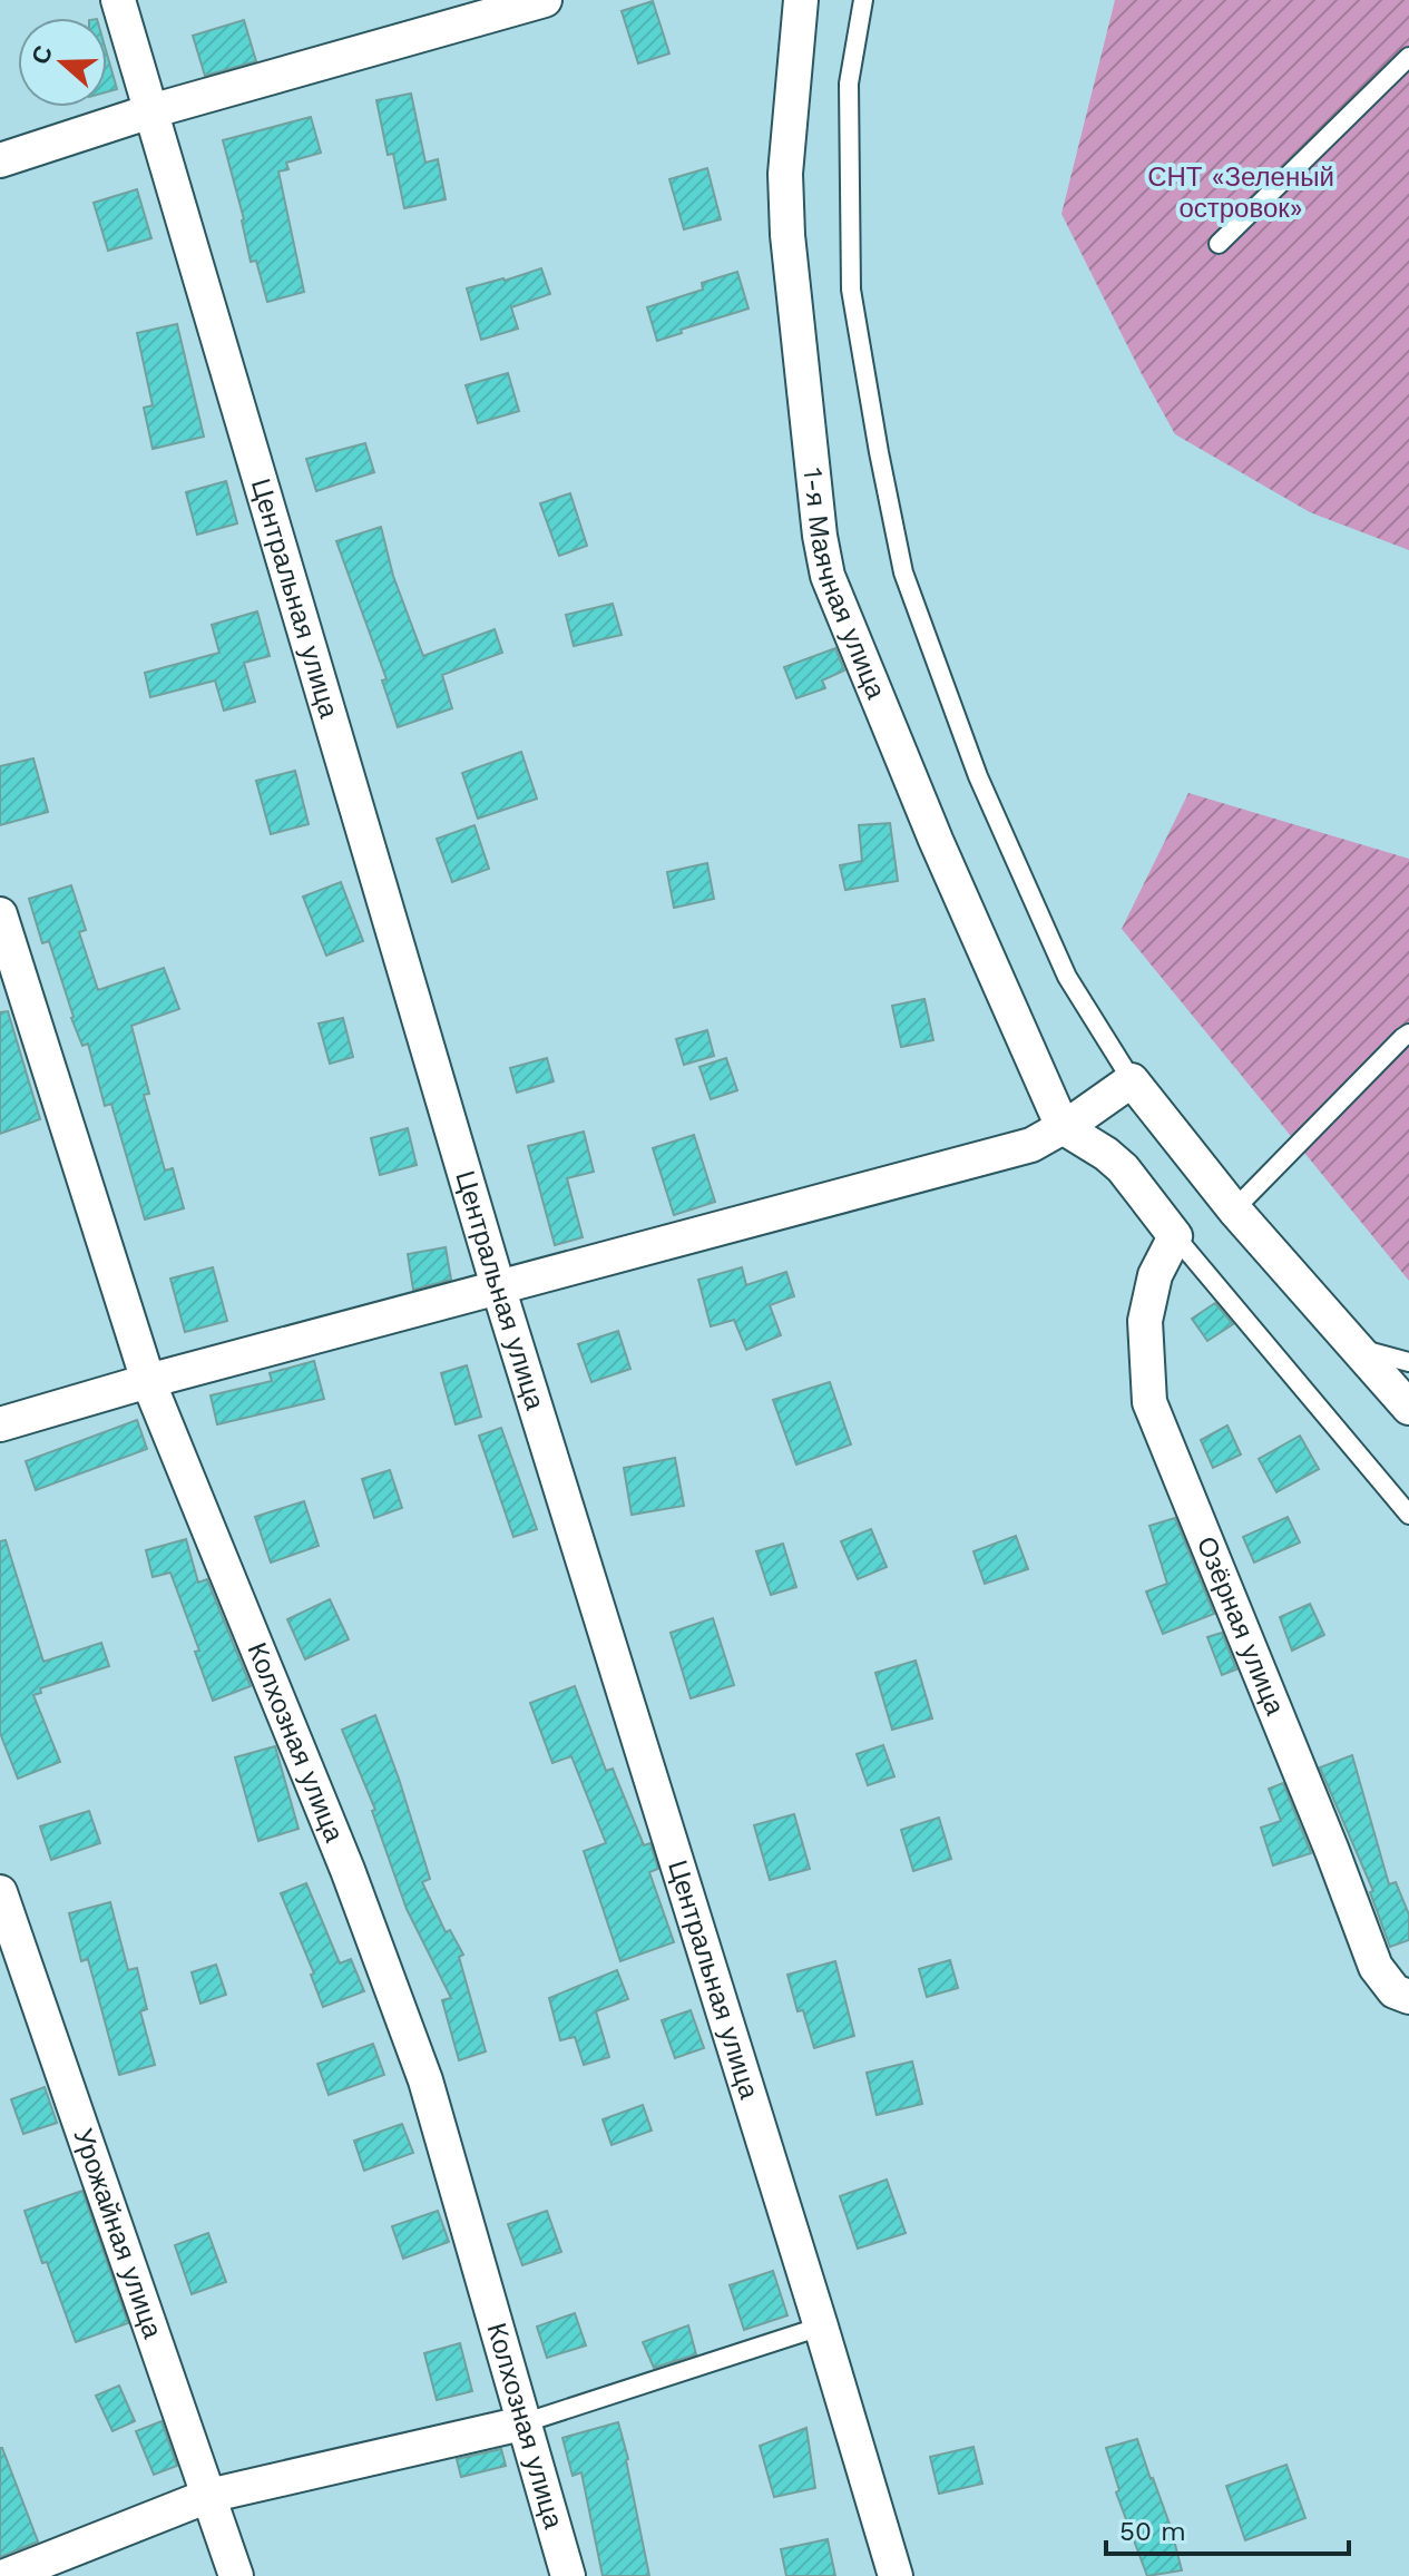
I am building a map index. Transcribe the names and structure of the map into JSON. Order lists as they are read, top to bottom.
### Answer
{
  "streets": {
    "street": [
      "1-я Маячная улица",
      "Центральная улица",
      "Озёрная улица",
      "Колхозная улица",
      "Урожайная улица"
    ]
  },
  "parks": ["СНТ «Зеленый островок»"],
  "scale_bar": "50 m",
  "north": "left"
}
